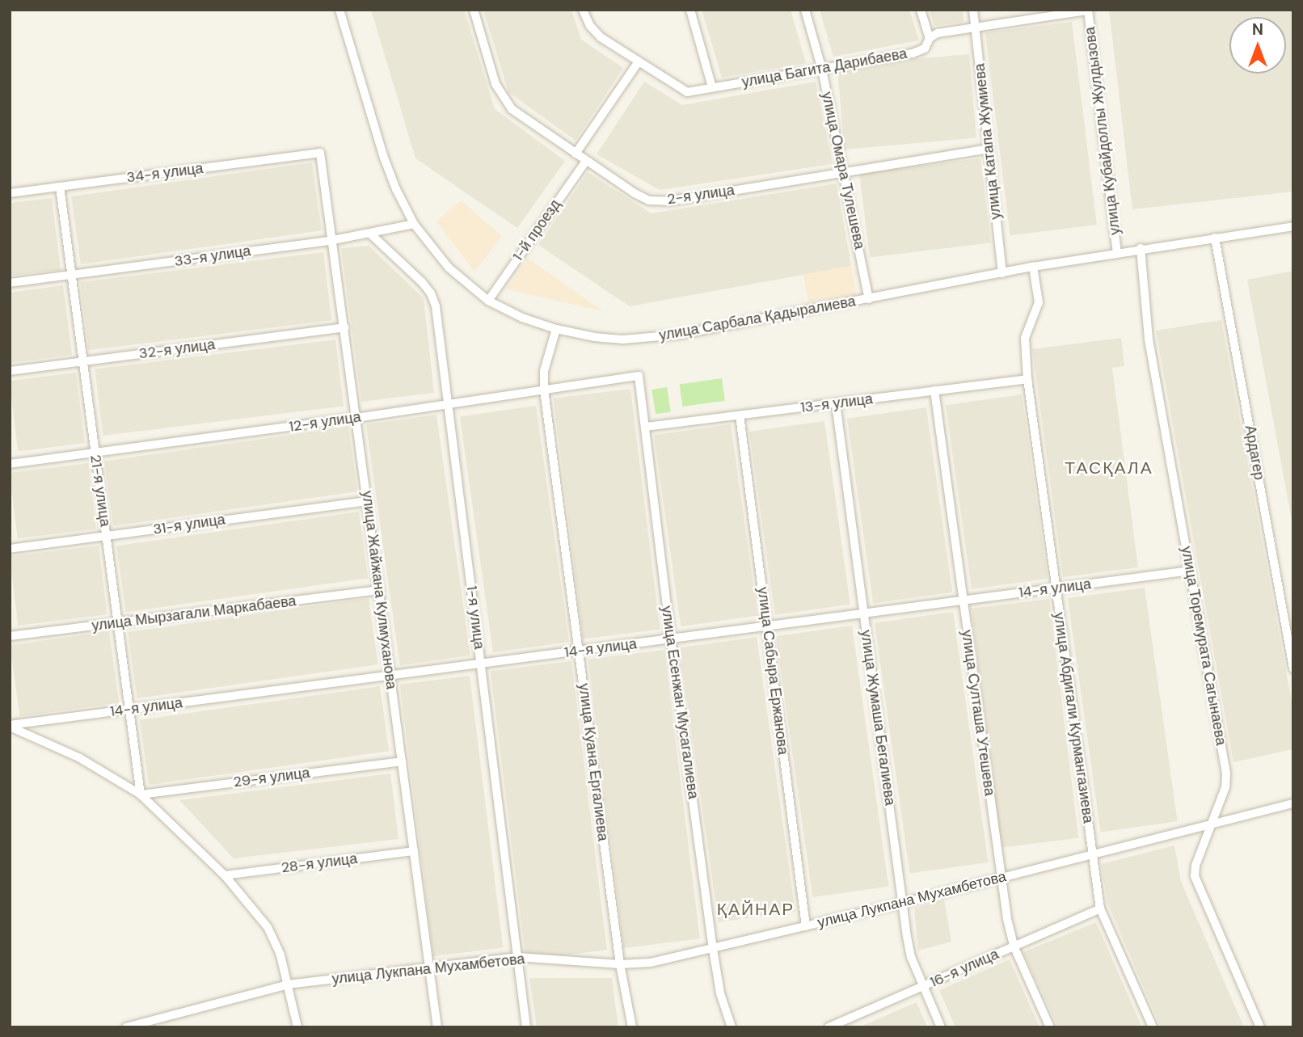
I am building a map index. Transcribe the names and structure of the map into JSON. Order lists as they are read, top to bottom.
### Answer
{
  "streets": {
    "street": [
      "улица Багита Дарибаева",
      "улица Кубайдоллы Жулдызова",
      "улица Катапа Жумиева",
      "улица Омара Тулешева",
      "34-я улица",
      "2-я улица",
      "1-й проезд",
      "33-я улица",
      "улица Сарбала Қадыралиева",
      "32-я улица",
      "13-я улица",
      "12-я улица",
      "Ардагер",
      "21-я улица",
      "31-я улица",
      "14-я улица",
      "улица Жайжана Кулмуханова",
      "улица Мырзагали Маркабаева",
      "1-я улица",
      "улица Торемурата Сагынаева",
      "улица Сабыра Ержанова",
      "улица Есенжан Мусагалиева",
      "улица Султаша Утешева",
      "улица Жумаша Бегалиева",
      "улица Абдигали Курмангазиева",
      "улица Куана Ергалиева",
      "29-я улица",
      "28-я улица",
      "улица Лукпана Мухамбетова",
      "16-я улица"
    ]
  },
  "crossings": [
    ["улица Багита Дарибаева", "улица Кубайдоллы Жулдызова"],
    ["улица Багита Дарибаева", "улица Катапа Жумиева"],
    ["улица Багита Дарибаева", "улица Омара Тулешева"],
    ["улица Кубайдоллы Жулдызова", "улица Сарбала Қадыралиева"],
    ["улица Катапа Жумиева", "2-я улица"],
    ["улица Катапа Жумиева", "улица Сарбала Қадыралиева"],
    ["улица Омара Тулешева", "2-я улица"],
    ["улица Омара Тулешева", "улица Сарбала Қадыралиева"],
    ["34-я улица", "21-я улица"],
    ["34-я улица", "улица Жайжана Кулмуханова"],
    ["2-я улица", "1-й проезд"],
    ["1-й проезд", "улица Сарбала Қадыралиева"],
    ["33-я улица", "улица Сарбала Қадыралиева"],
    ["33-я улица", "21-я улица"],
    ["33-я улица", "улица Жайжана Кулмуханова"],
    ["33-я улица", "1-я улица"],
    ["улица Сарбала Қадыралиева", "Ардагер"],
    ["улица Сарбала Қадыралиева", "улица Торемурата Сагынаева"],
    ["улица Сарбала Қадыралиева", "улица Абдигали Курмангазиева"],
    ["улица Сарбала Қадыралиева", "улица Куана Ергалиева"],
    ["32-я улица", "21-я улица"],
    ["32-я улица", "улица Жайжана Кулмуханова"],
    ["13-я улица", "улица Сабыра Ержанова"],
    ["13-я улица", "улица Есенжан Мусагалиева"],
    ["13-я улица", "улица Султаша Утешева"],
    ["13-я улица", "улица Жумаша Бегалиева"],
    ["13-я улица", "улица Абдигали Курмангазиева"],
    ["12-я улица", "21-я улица"],
    ["12-я улица", "улица Жайжана Кулмуханова"],
    ["12-я улица", "1-я улица"],
    ["12-я улица", "улица Есенжан Мусагалиева"],
    ["12-я улица", "улица Куана Ергалиева"],
    ["21-я улица", "31-я улица"],
    ["21-я улица", "14-я улица"],
    ["21-я улица", "улица Мырзагали Маркабаева"],
    ["21-я улица", "29-я улица"],
    ["31-я улица", "улица Жайжана Кулмуханова"],
    ["14-я улица", "улица Жайжана Кулмуханова"],
    ["14-я улица", "1-я улица"],
    ["14-я улица", "улица Торемурата Сагынаева"],
    ["14-я улица", "улица Сабыра Ержанова"],
    ["14-я улица", "улица Есенжан Мусагалиева"],
    ["14-я улица", "улица Султаша Утешева"],
    ["14-я улица", "улица Жумаша Бегалиева"],
    ["14-я улица", "улица Абдигали Курмангазиева"],
    ["14-я улица", "улица Куана Ергалиева"],
    ["улица Жайжана Кулмуханова", "улица Мырзагали Маркабаева"],
    ["улица Жайжана Кулмуханова", "29-я улица"],
    ["улица Жайжана Кулмуханова", "28-я улица"],
    ["улица Жайжана Кулмуханова", "улица Лукпана Мухамбетова"],
    ["1-я улица", "улица Лукпана Мухамбетова"],
    ["улица Торемурата Сагынаева", "улица Лукпана Мухамбетова"],
    ["улица Сабыра Ержанова", "улица Лукпана Мухамбетова"],
    ["улица Есенжан Мусагалиева", "улица Лукпана Мухамбетова"],
    ["улица Султаша Утешева", "улица Лукпана Мухамбетова"],
    ["улица Султаша Утешева", "16-я улица"],
    ["улица Жумаша Бегалиева", "улица Лукпана Мухамбетова"],
    ["улица Жумаша Бегалиева", "16-я улица"],
    ["улица Абдигали Курмангазиева", "улица Лукпана Мухамбетова"],
    ["улица Абдигали Курмангазиева", "16-я улица"],
    ["улица Куана Ергалиева", "улица Лукпана Мухамбетова"]
  ],
  "districts": ["ТАСҚАЛА", "ҚАЙНАР"],
  "north": "top"
}
